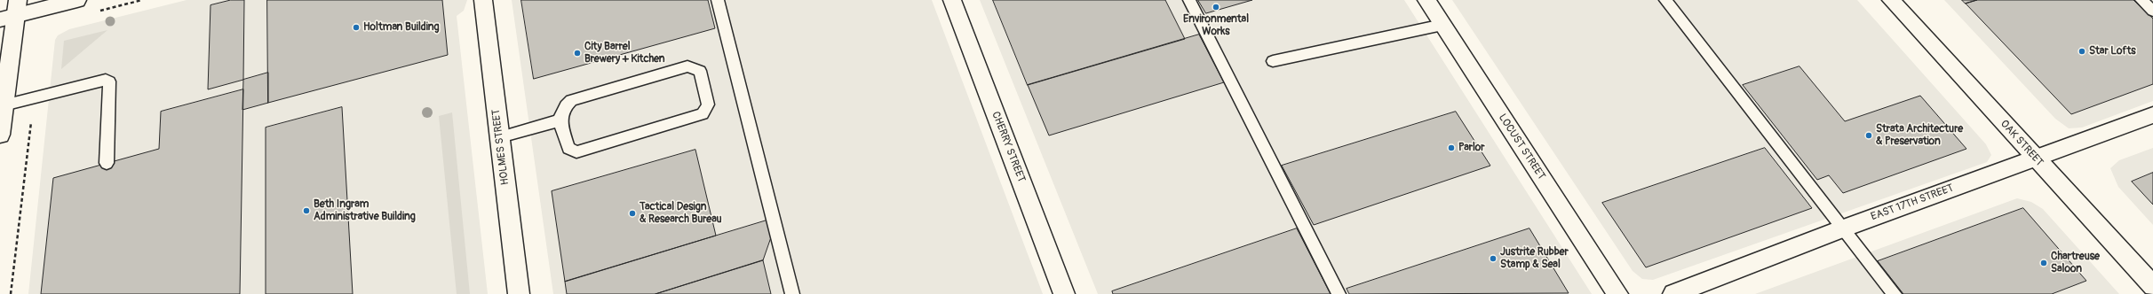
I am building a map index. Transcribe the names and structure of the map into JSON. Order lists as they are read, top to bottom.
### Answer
{
  "streets": {
    "street": [
      "OAK STREET",
      "HOLMES STREET",
      "CHERRY STREET",
      "LOCUST STREET",
      "EAST 17TH STREET"
    ]
  },
  "crossings": [
    ["OAK STREET", "EAST 17TH STREET"]
  ],
  "places": [
    "Environmental Works",
    "Holtman Building",
    "Star Lofts",
    "City Barrel Brewery + Kitchen",
    "Strata Architecture & Preservation",
    "Parlor",
    "Beth Ingram Administrative Building",
    "Tactical Design & Research Bureau",
    "Justrite Rubber Stamp & Seal",
    "Chartreuse Saloon"
  ]
}
